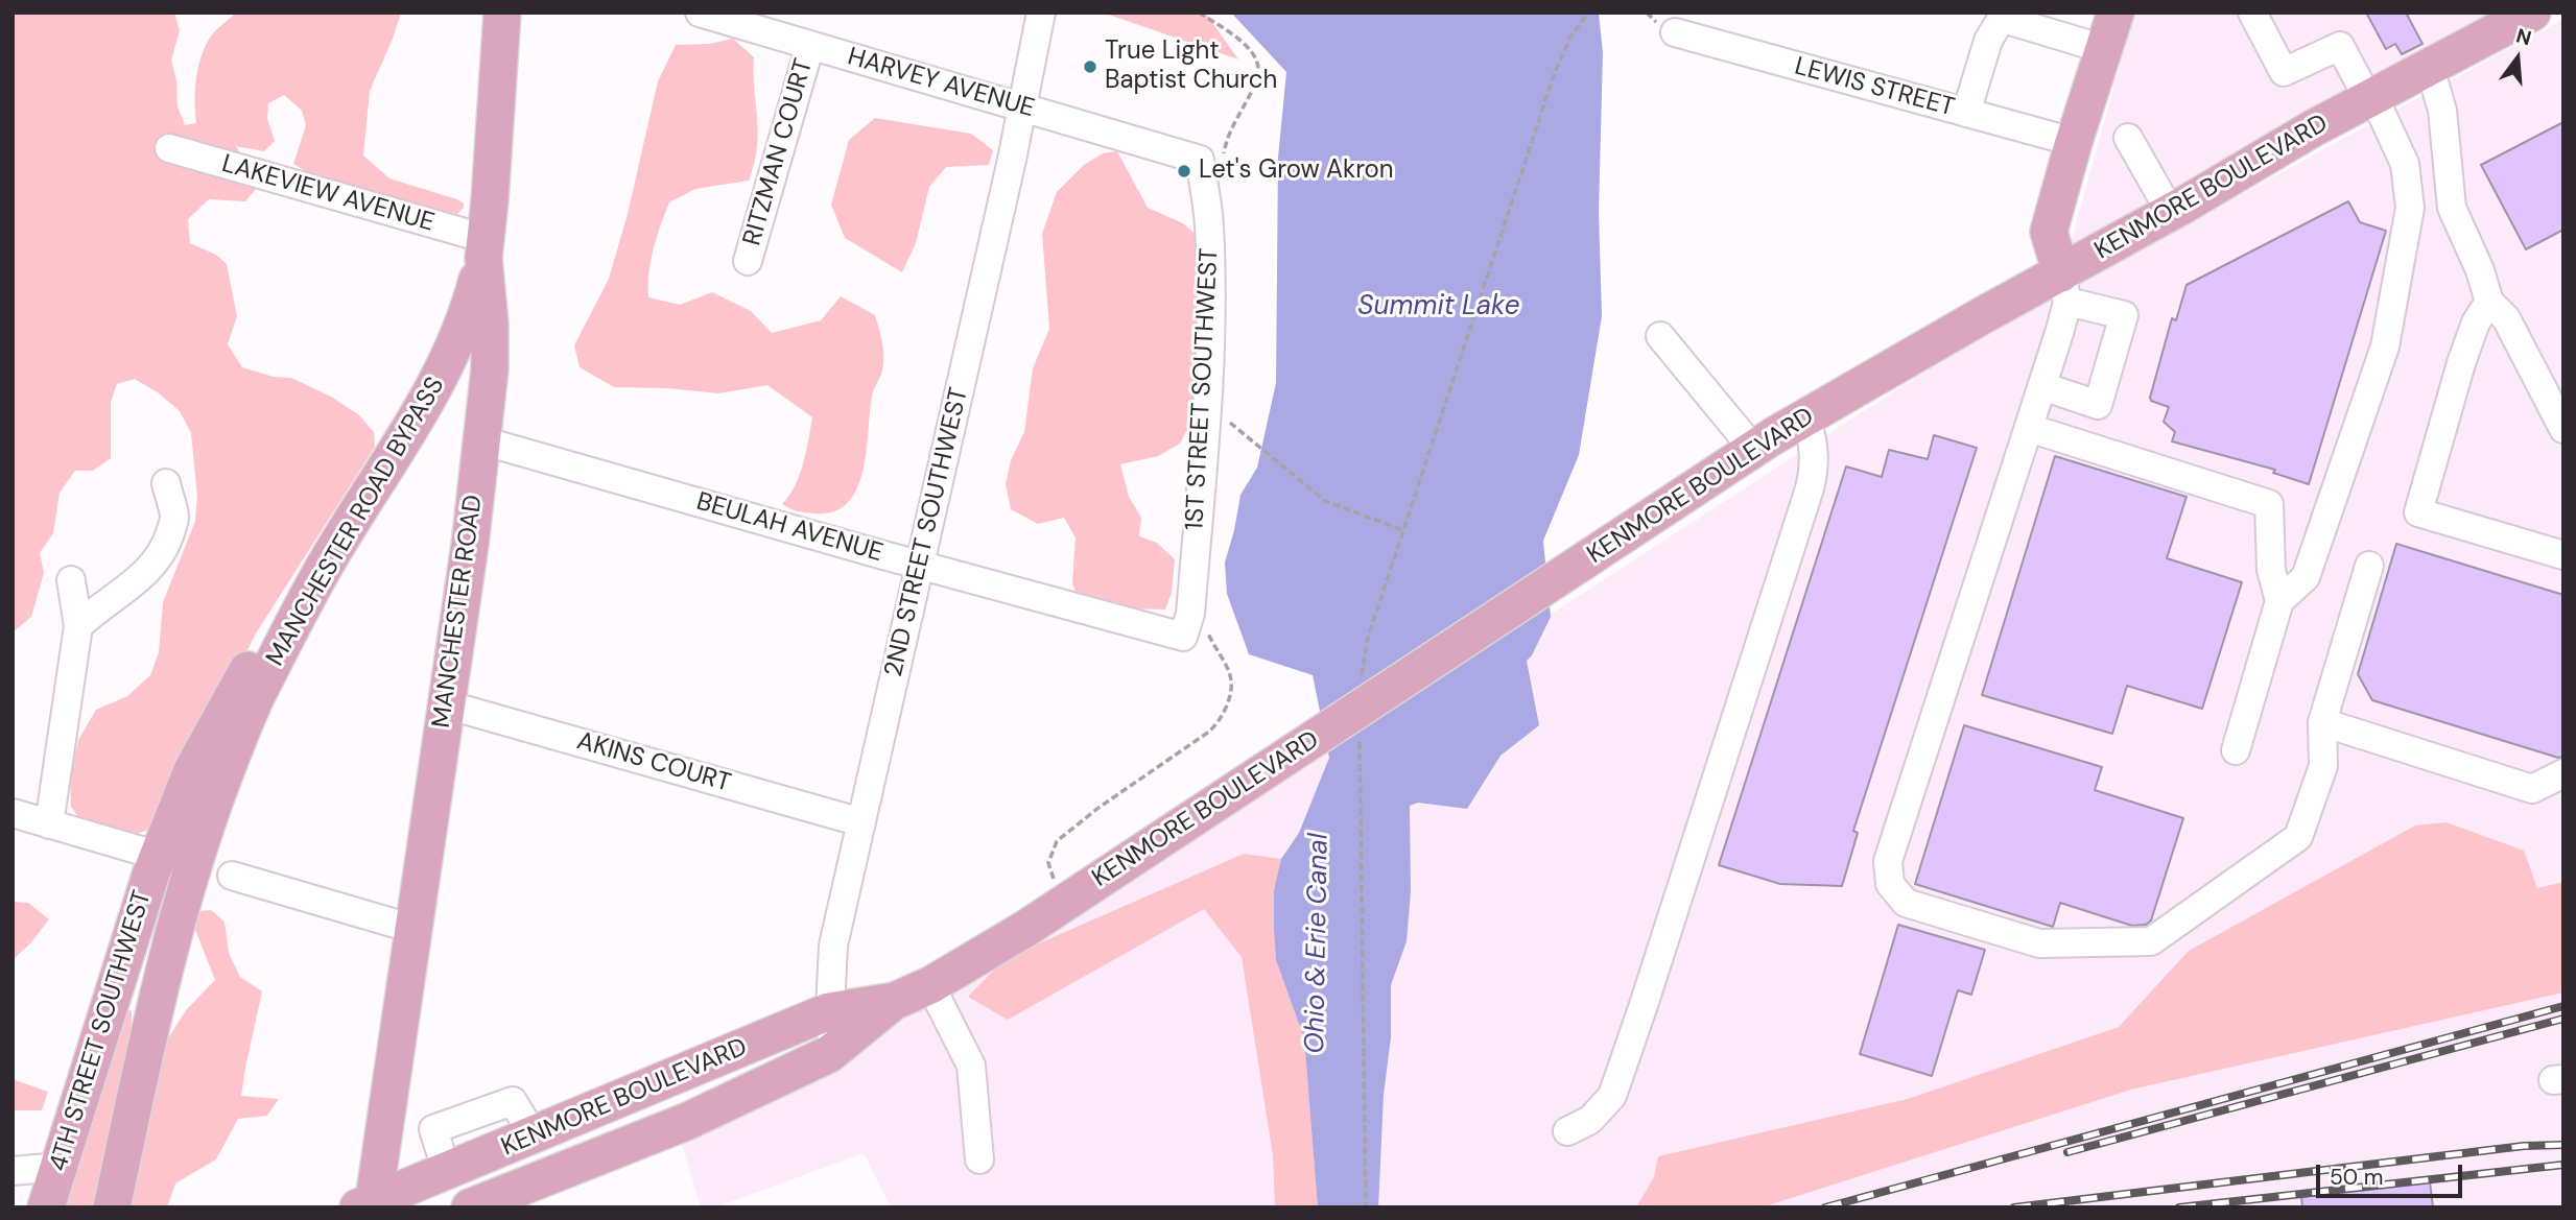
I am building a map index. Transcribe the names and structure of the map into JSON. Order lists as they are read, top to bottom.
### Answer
{
  "streets": {
    "main road": [
      "KENMORE BOULEVARD",
      "MANCHESTER ROAD BYPASS",
      "MANCHESTER ROAD",
      "4TH STREET SOUTHWEST"
    ],
    "street": [
      "HARVEY AVENUE",
      "LEWIS STREET",
      "RITZMAN COURT",
      "LAKEVIEW AVENUE",
      "1ST STREET SOUTHWEST",
      "BEULAH AVENUE",
      "2ND STREET SOUTHWEST",
      "AKINS COURT"
    ]
  },
  "crossings": [
    ["HARVEY AVENUE", "RITZMAN COURT"],
    ["HARVEY AVENUE", "1ST STREET SOUTHWEST"],
    ["HARVEY AVENUE", "2ND STREET SOUTHWEST"],
    ["KENMORE BOULEVARD", "2ND STREET SOUTHWEST"],
    ["KENMORE BOULEVARD", "MANCHESTER ROAD"],
    ["LAKEVIEW AVENUE", "MANCHESTER ROAD BYPASS"],
    ["LAKEVIEW AVENUE", "MANCHESTER ROAD"],
    ["1ST STREET SOUTHWEST", "BEULAH AVENUE"],
    ["MANCHESTER ROAD BYPASS", "MANCHESTER ROAD"],
    ["MANCHESTER ROAD BYPASS", "4TH STREET SOUTHWEST"],
    ["BEULAH AVENUE", "2ND STREET SOUTHWEST"],
    ["BEULAH AVENUE", "MANCHESTER ROAD"],
    ["2ND STREET SOUTHWEST", "AKINS COURT"],
    ["MANCHESTER ROAD", "AKINS COURT"]
  ],
  "water": ["Summit Lake", "Ohio & Erie Canal"],
  "places": ["True Light Baptist Church", "Let's Grow Akron"],
  "scale_bar": "50 m",
  "north": "top"
}
